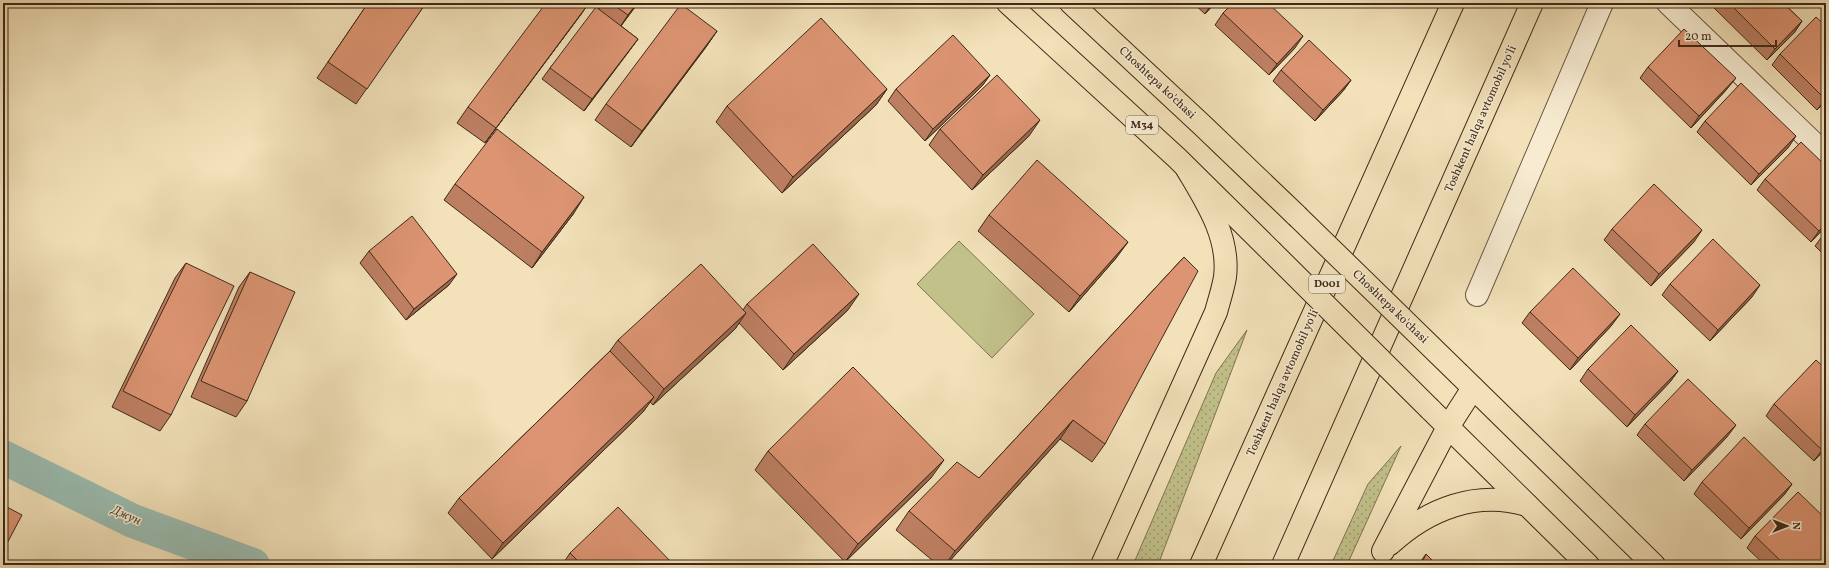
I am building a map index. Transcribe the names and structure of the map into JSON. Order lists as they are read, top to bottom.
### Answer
{
  "streets": {
    "main road": [
      "Choshtepa ko'chasi",
      "Toshkent halqa avtomobil yo'li",
      "M34",
      "D001"
    ]
  },
  "water": ["Джун"],
  "scale_bar": "20 m",
  "north": "right"
}
